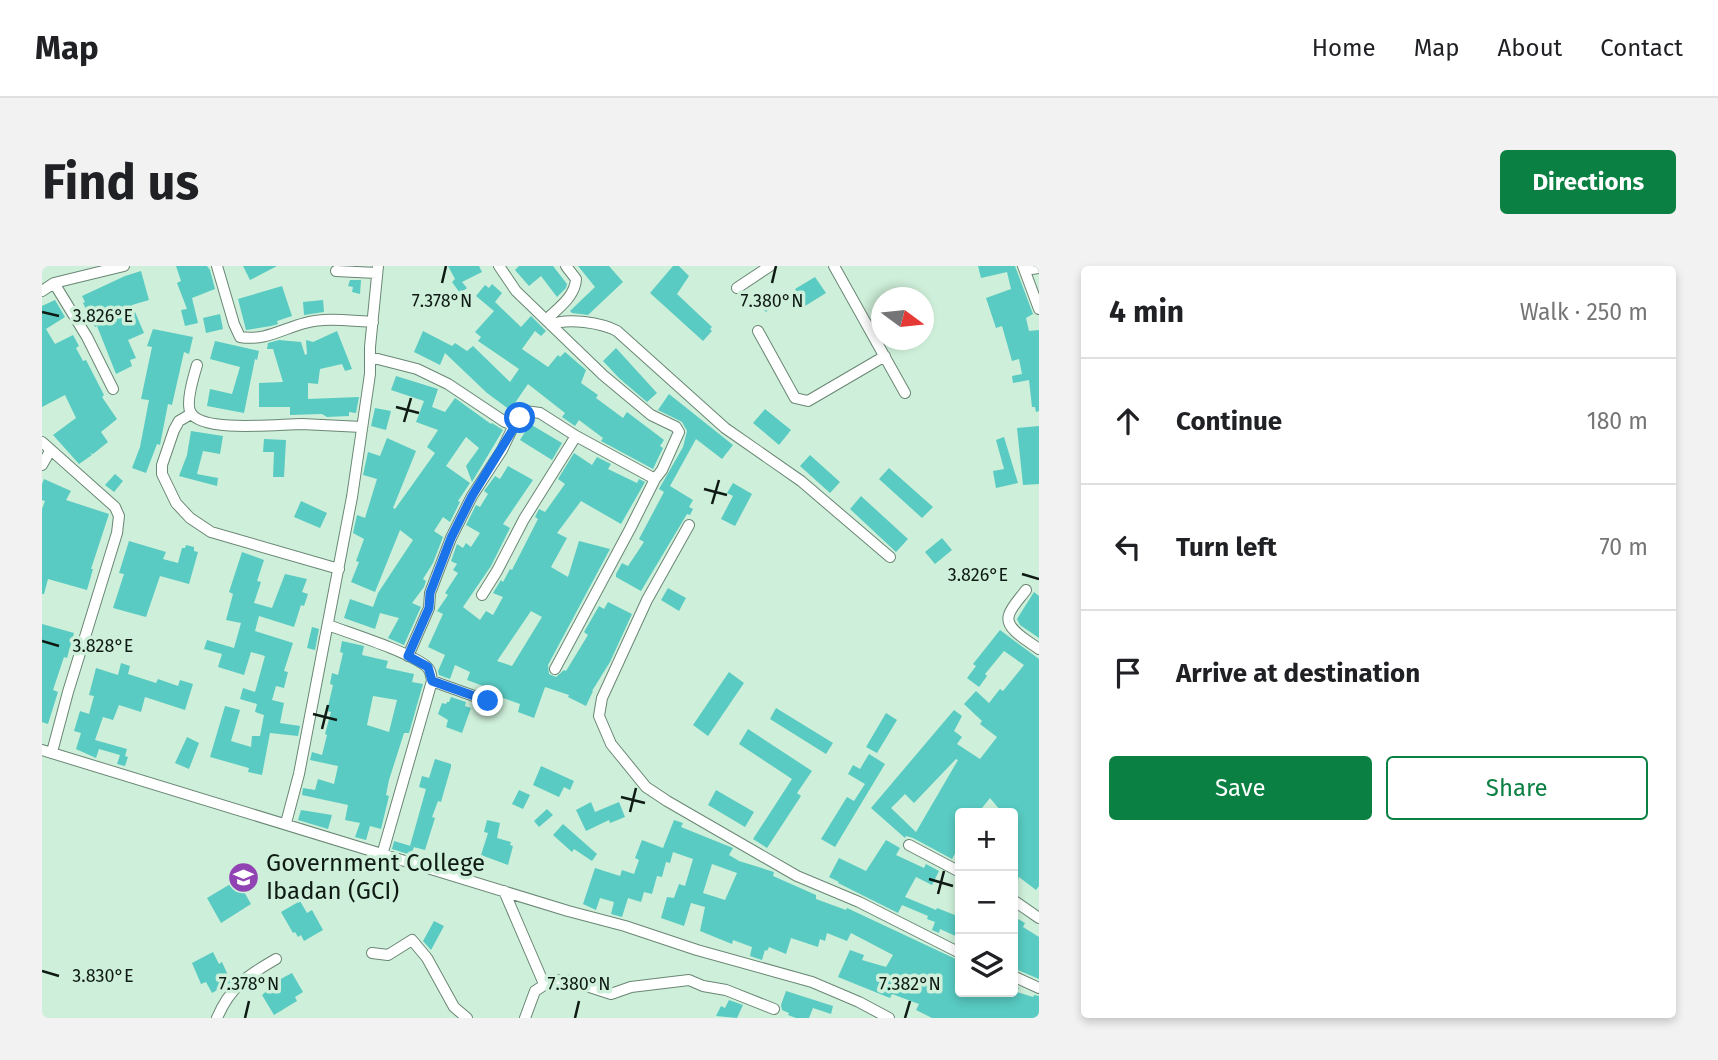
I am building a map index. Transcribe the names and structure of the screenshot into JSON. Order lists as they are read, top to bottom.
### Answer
{
  "places": {
    "school or university": ["Government College Ibadan (GCI)"]
  },
  "north": "right",
  "page": {
    "header": "Map",
    "nav": [
      "Home",
      "Map",
      "About",
      "Contact"
    ],
    "buttons": [
      "Directions",
      ["Save", "Share"]
    ],
    "title": "Find us",
    "heading": ["4 min", "Walk · 250 m"],
    "list": [
      ["Continue", "180 m"],
      ["Turn left", "70 m"],
      "Arrive at destination"
    ],
    "map_buttons": ["+", "−"]
  },
  "coordinates": [
    "7.378°N",
    "7.380°N",
    "3.826°E",
    "3.828°E",
    "3.830°E",
    "7.382°N"
  ]
}
